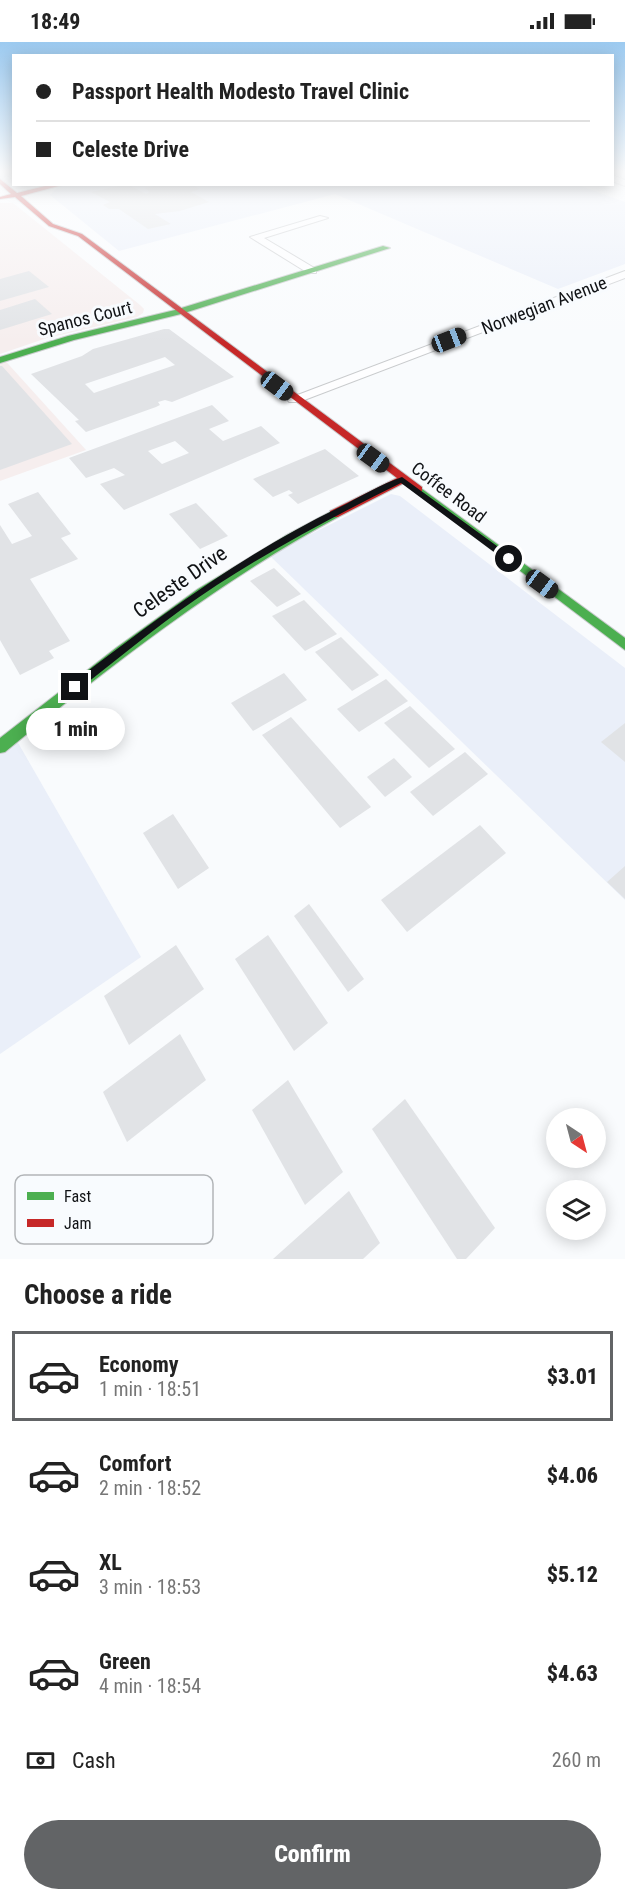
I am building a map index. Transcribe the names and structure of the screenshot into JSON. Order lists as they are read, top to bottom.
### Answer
{
  "streets": {
    "main road": ["Spanos Court", "Coffee Road", "Celeste Drive"],
    "street": ["Norwegian Avenue"]
  },
  "crossings": [
    ["Norwegian Avenue", "Coffee Road"],
    ["Spanos Court", "Coffee Road"],
    ["Coffee Road", "Celeste Drive"]
  ],
  "legend": ["Fast", "Jam"],
  "north": "bottom right",
  "page": {
    "status": "18:49",
    "banner": ["Passport Health Modesto Travel Clinic", "Celeste Drive"],
    "bubble": "1 min",
    "heading": "Choose a ride",
    "list": [
      {
        "name": "Economy",
        "note": "1 min · 18:51",
        "value": "$3.01"
      },
      {
        "name": "Comfort",
        "note": "2 min · 18:52",
        "value": "$4.06"
      },
      {
        "name": "XL",
        "note": "3 min · 18:53",
        "value": "$5.12"
      },
      {
        "name": "Green",
        "note": "4 min · 18:54",
        "value": "$4.63"
      }
    ],
    "pay": ["Cash", "260 m"],
    "buttons": "Confirm"
  }
}
